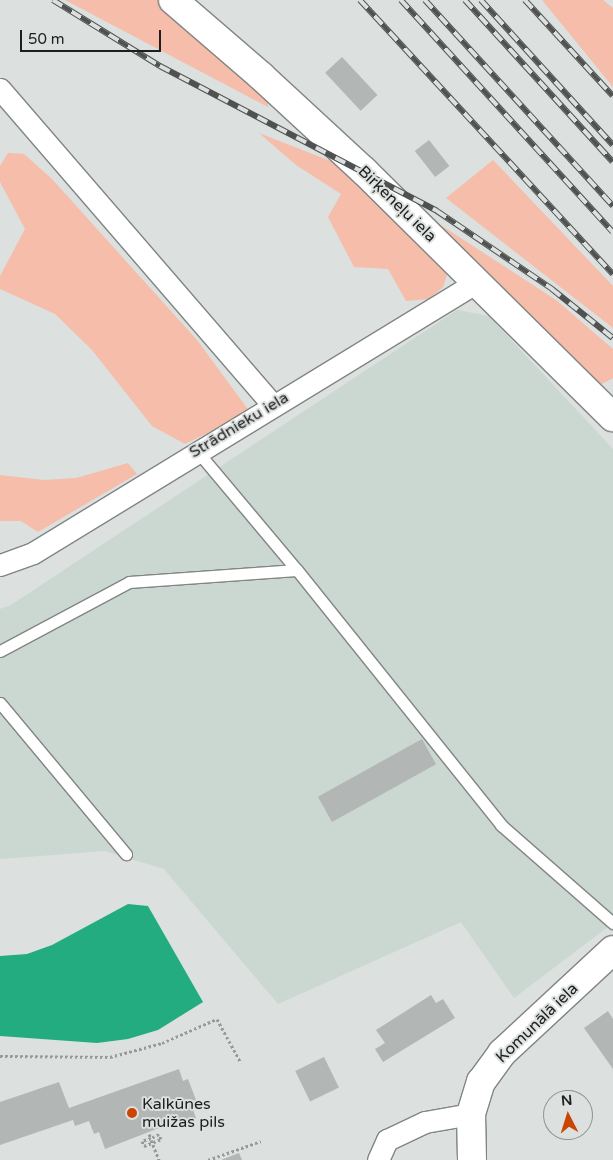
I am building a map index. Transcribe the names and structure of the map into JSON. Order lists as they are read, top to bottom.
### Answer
{
  "streets": {
    "main road": ["Birķeneļu iela", "Komunālā iela"],
    "street": ["Strādnieku iela"]
  },
  "crossings": [
    ["Birķeneļu iela", "Strādnieku iela"]
  ],
  "places": ["Kalkūnes muižas pils"],
  "scale_bar": "50 m",
  "north": "top"
}
